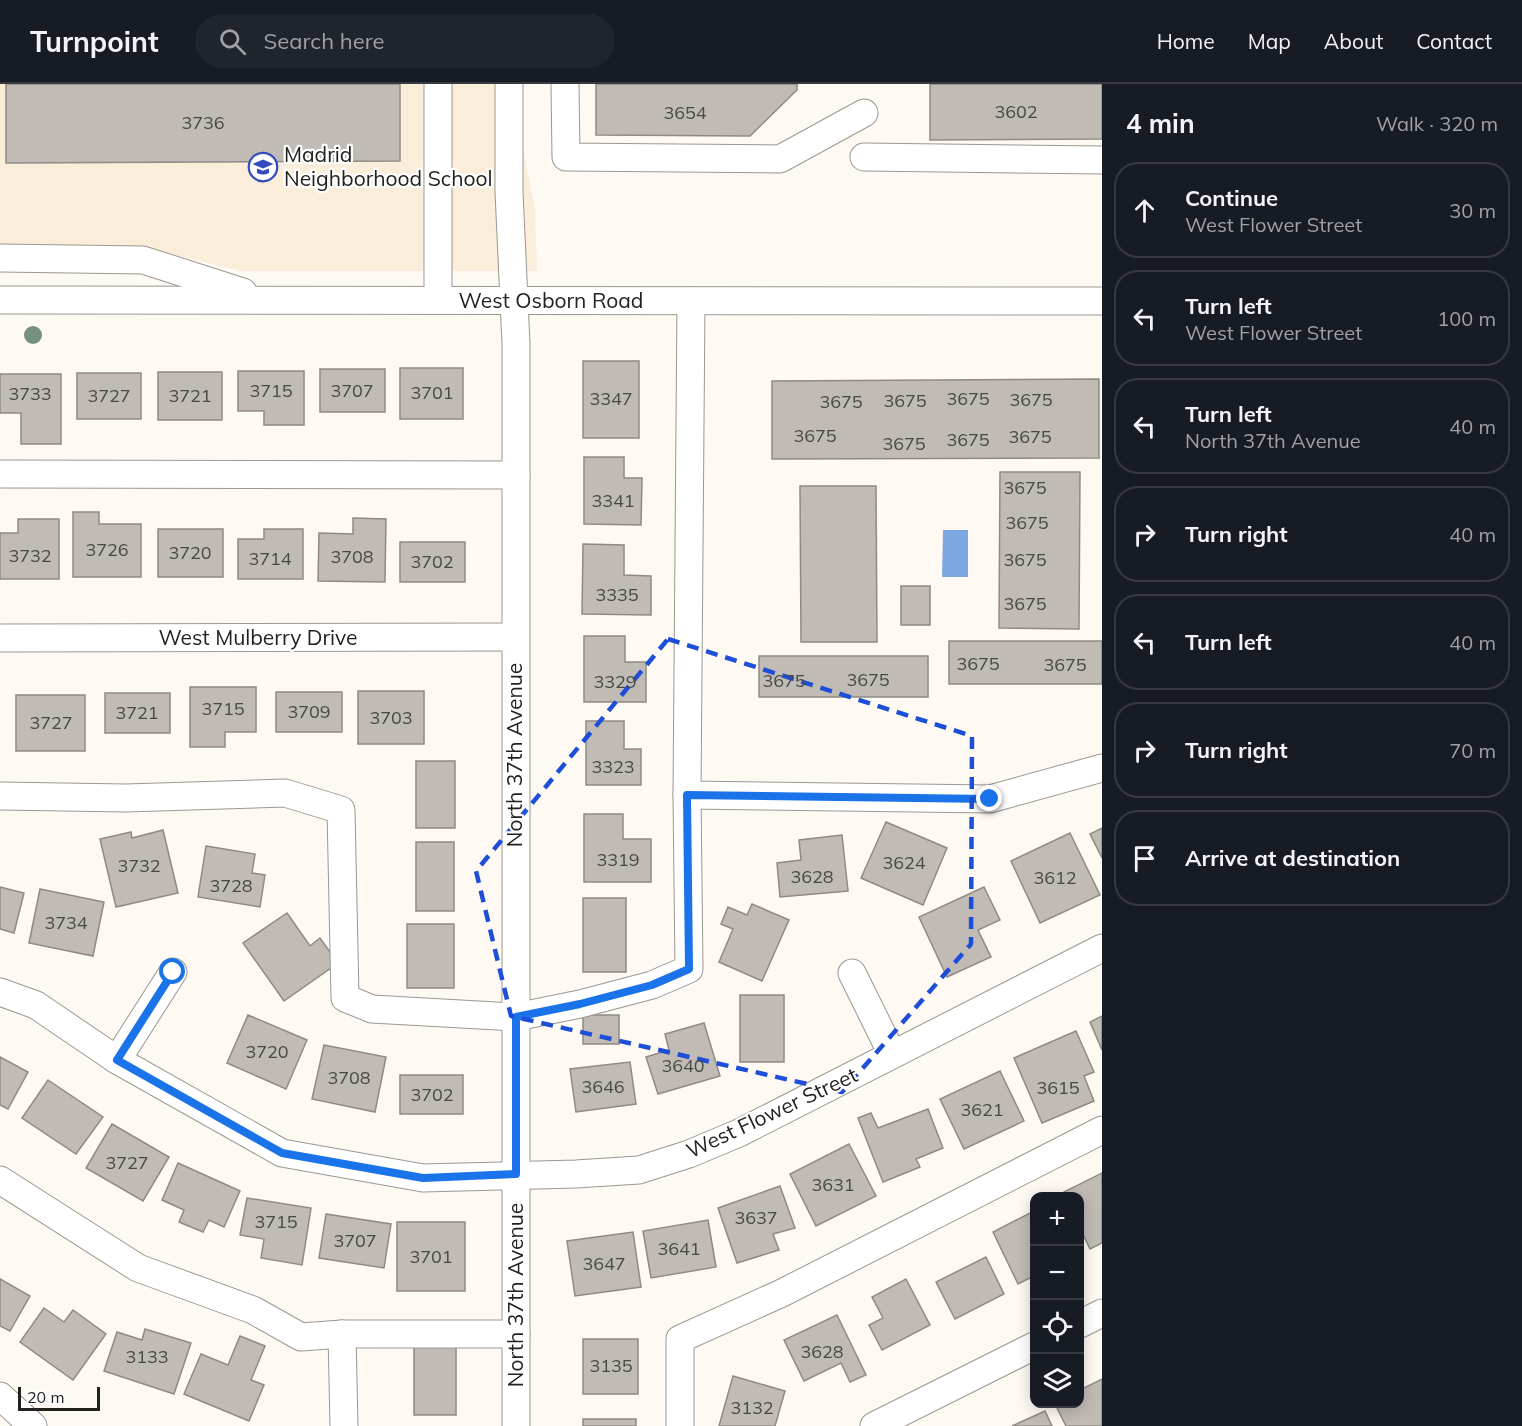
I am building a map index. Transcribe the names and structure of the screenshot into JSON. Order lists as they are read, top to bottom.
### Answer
{
  "streets": {
    "street": [
      "West Osborn Road",
      "West Mulberry Drive",
      "North 37th Avenue",
      "West Flower Street"
    ]
  },
  "crossings": [
    ["West Osborn Road", "North 37th Avenue"],
    ["West Mulberry Drive", "North 37th Avenue"],
    ["North 37th Avenue", "West Flower Street"]
  ],
  "places": {
    "school or university": ["Madrid Neighborhood School"]
  },
  "house_numbers": [
    "3602",
    "3654",
    "3736",
    "3715",
    "3707",
    "3701",
    "3733",
    "3727",
    "3721",
    "3347",
    "3675",
    "3675",
    "3675",
    "3675",
    "3675",
    "3675",
    "3675",
    "3675",
    "3675",
    "3341",
    "3675",
    "3726",
    "3720",
    "3732",
    "3708",
    "3714",
    "3675",
    "3702",
    "3335",
    "3675",
    "3675",
    "3675",
    "3675",
    "3675",
    "3329",
    "3715",
    "3709",
    "3721",
    "3703",
    "3727",
    "3323",
    "3319",
    "3624",
    "3732",
    "3628",
    "3612",
    "3728",
    "3734",
    "3720",
    "3640",
    "3708",
    "3646",
    "3615",
    "3702",
    "3621",
    "3727",
    "3631",
    "3637",
    "3715",
    "3707",
    "3641",
    "3701",
    "3647",
    "3628",
    "3133",
    "3135",
    "3132"
  ],
  "scale_bar": "20 m",
  "page": {
    "header": "Turnpoint",
    "search": "Search here",
    "nav": [
      "Home",
      "Map",
      "About",
      "Contact"
    ],
    "heading": ["4 min", "Walk · 320 m"],
    "list": [
      ["Continue", "West Flower Street", "30 m"],
      ["Turn left", "West Flower Street", "100 m"],
      ["Turn left", "North 37th Avenue", "40 m"],
      ["Turn right", "40 m"],
      ["Turn left", "40 m"],
      ["Turn right", "70 m"],
      "Arrive at destination"
    ],
    "map_buttons": ["+", "−"],
    "scale": "20 m"
  }
}
